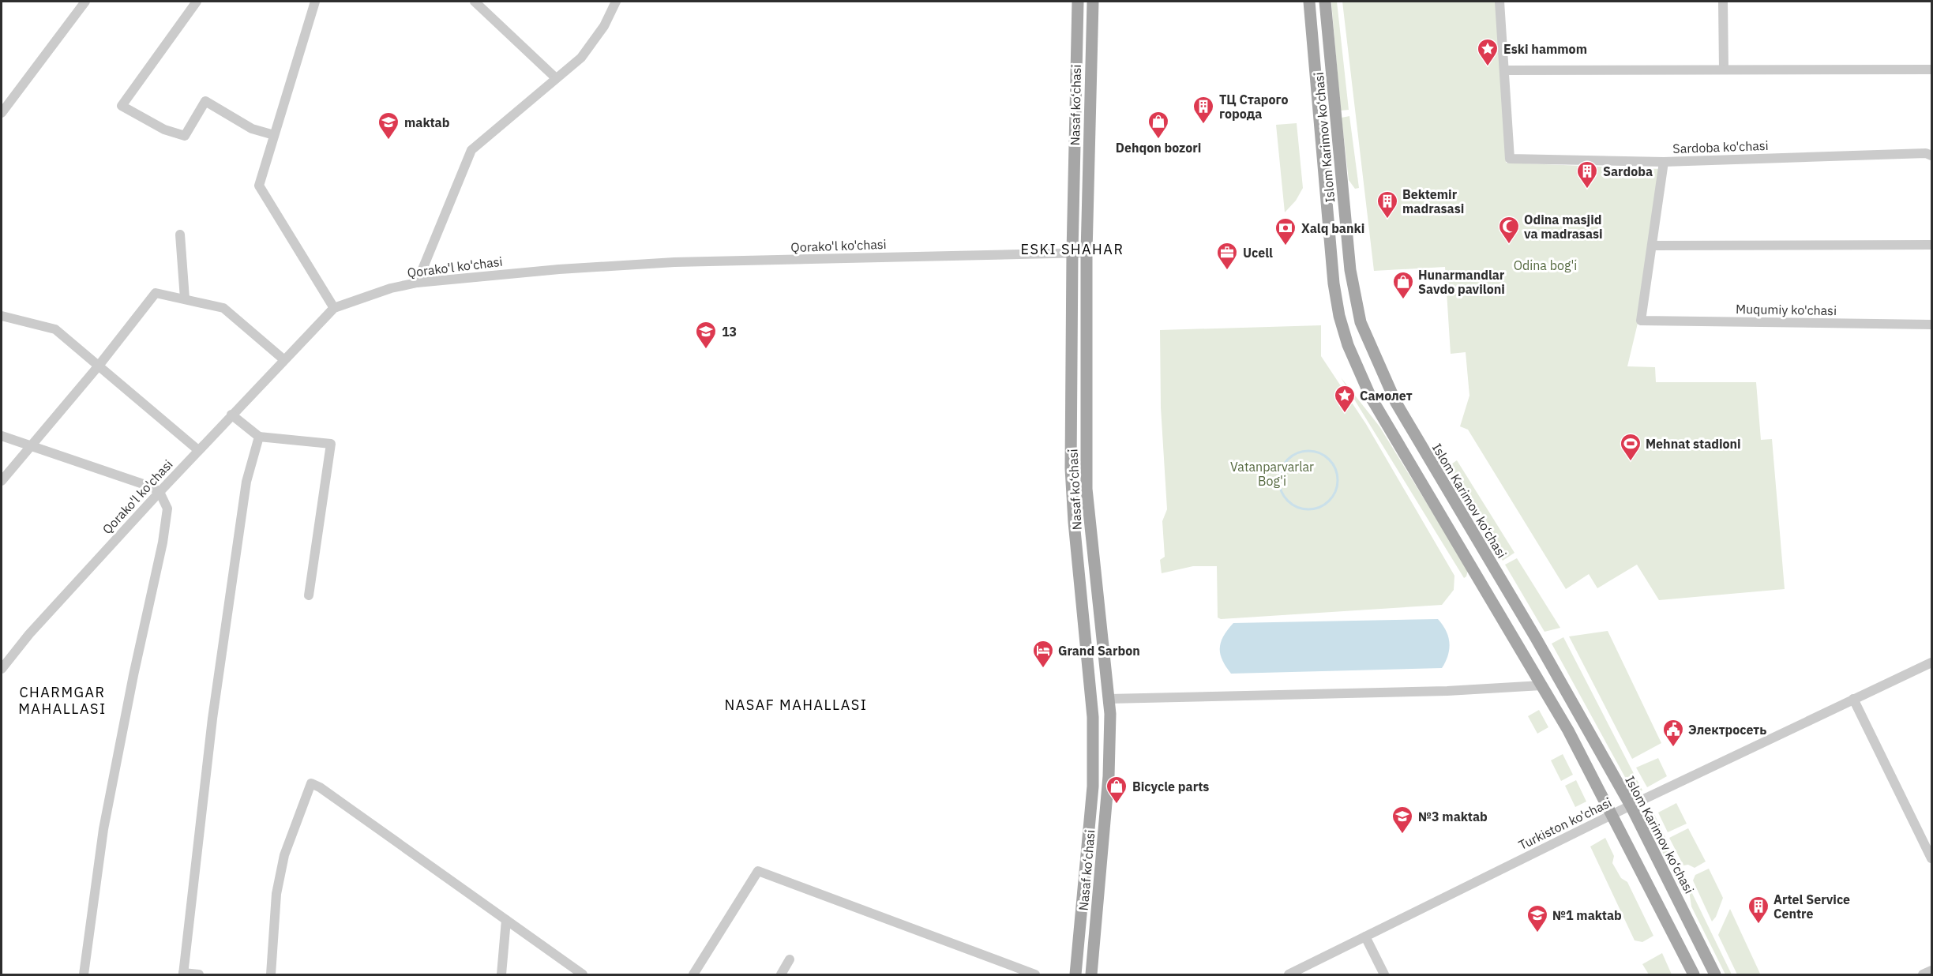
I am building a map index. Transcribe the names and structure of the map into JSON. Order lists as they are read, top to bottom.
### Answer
{
  "streets": {
    "main road": ["Nasaf ko‘chasi", "Islom Karimov ko‘chasi"],
    "street": [
      "Sardoba ko'chasi",
      "Qorako'l ko'chasi",
      "Muqumiy ko'chasi",
      "Turkiston ko'chasi"
    ]
  },
  "crossings": [
    ["Nasaf ko‘chasi", "Qorako'l ko'chasi"],
    ["Islom Karimov ko‘chasi", "Turkiston ko'chasi"]
  ],
  "districts": ["ESKI SHAHAR", "CHARMGAR MAHALLASI", "NASAF MAHALLASI"],
  "parks": ["Odina bog'i", "Vatanparvarlar Bog'i"],
  "places": {
    "place": ["Eski hammom", "Самолет"],
    "building": [
      "ТЦ Старого города",
      "Sardoba",
      "Bektemir madrasasi",
      "Artel Service Centre"
    ],
    "shop": ["Dehqon bozori", "Hunarmandlar Savdo paviloni", "Bicycle parts"],
    "school or university": [
      "maktab",
      "13",
      "№3 maktab",
      "№1 maktab"
    ],
    "mosque": ["Odina masjid va madrasasi"],
    "bank": ["Xalq banki"],
    "office": ["Ucell"],
    "sports": ["Mehnat stadioni"],
    "hotel": ["Grand Sarbon"],
    "public building": ["Электросеть"]
  }
}
